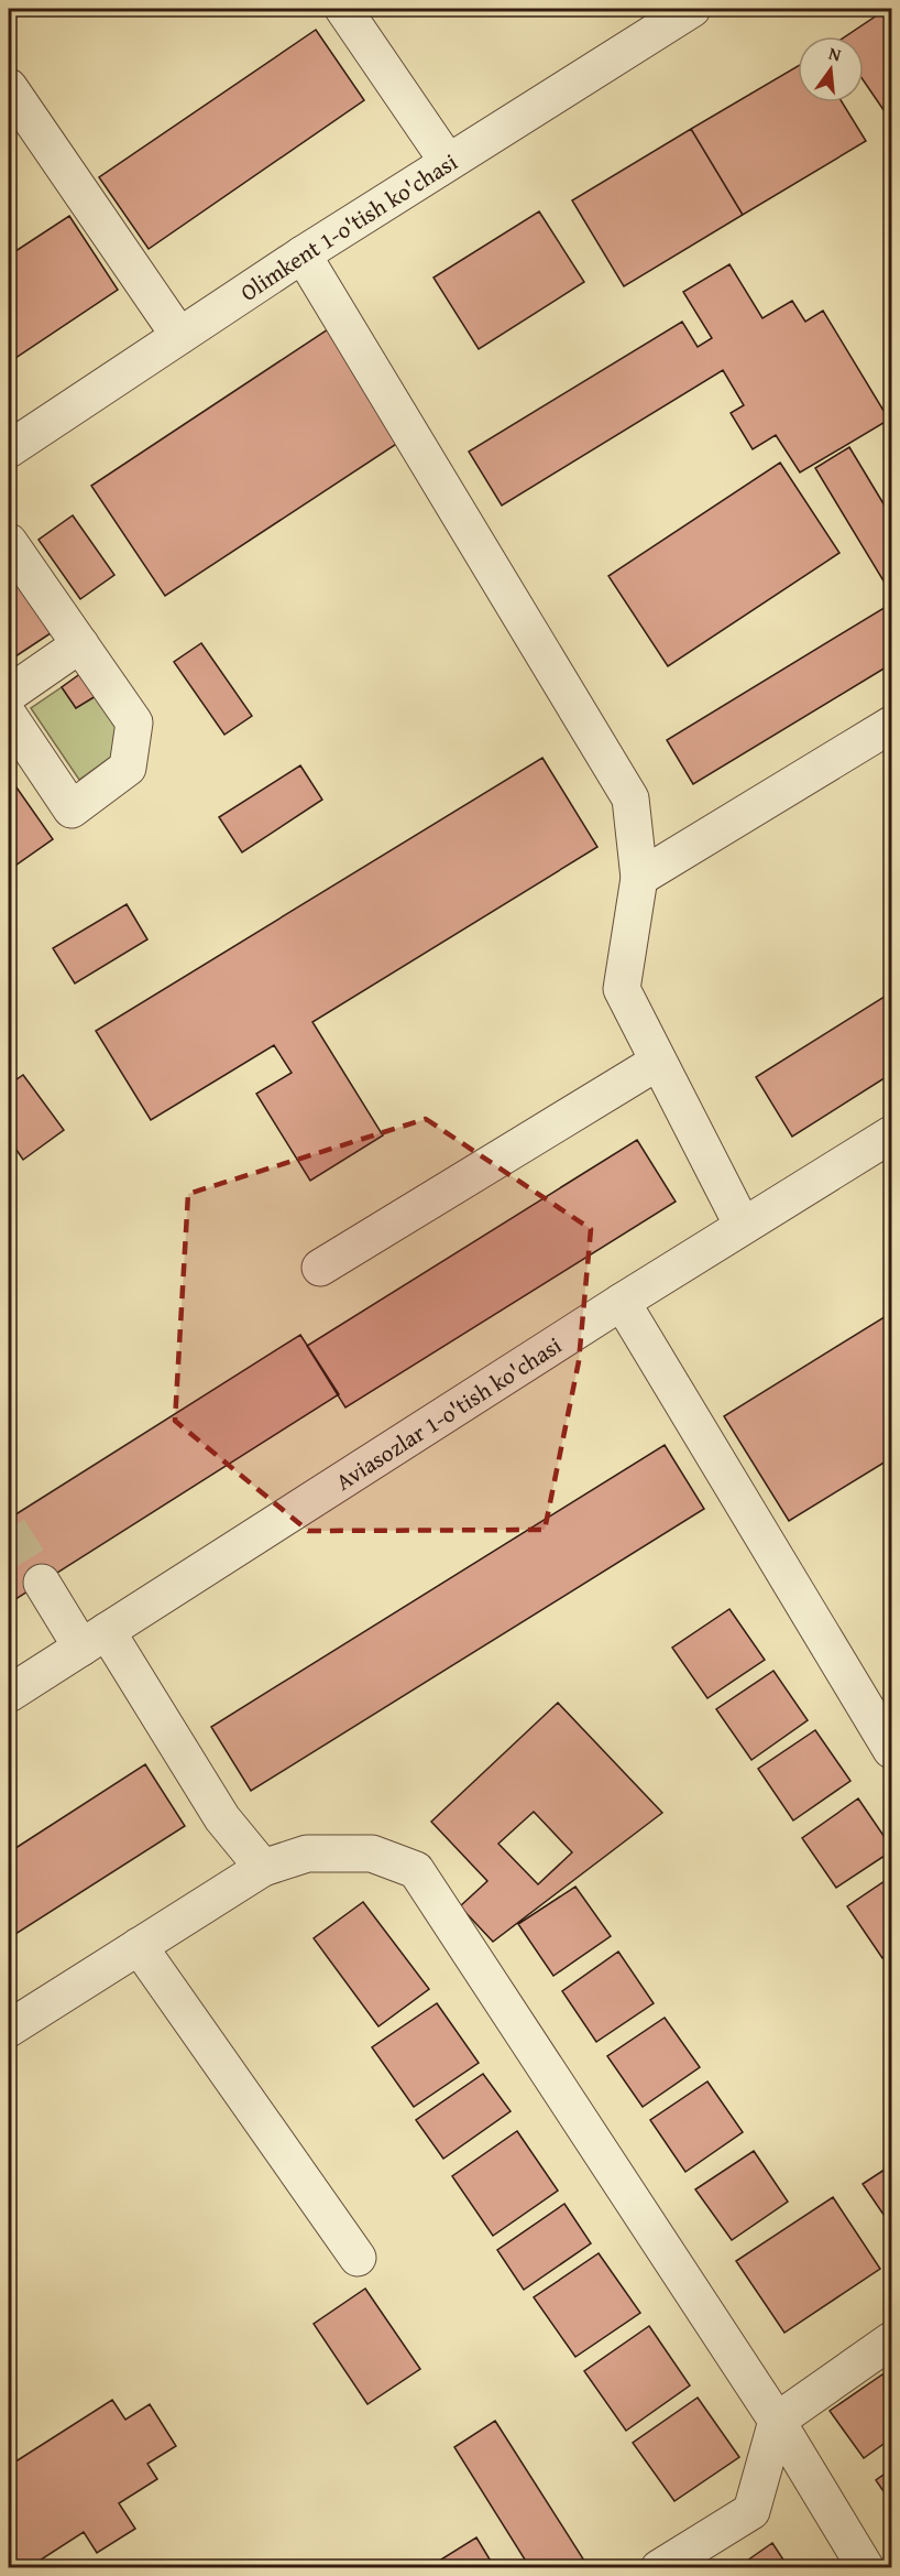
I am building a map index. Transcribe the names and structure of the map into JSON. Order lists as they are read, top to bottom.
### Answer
{
  "streets": {
    "street": ["Olimkent 1-o'tish ko'chasi", "Aviasozlar 1-o'tish ko'chasi"]
  },
  "north": "top"
}
